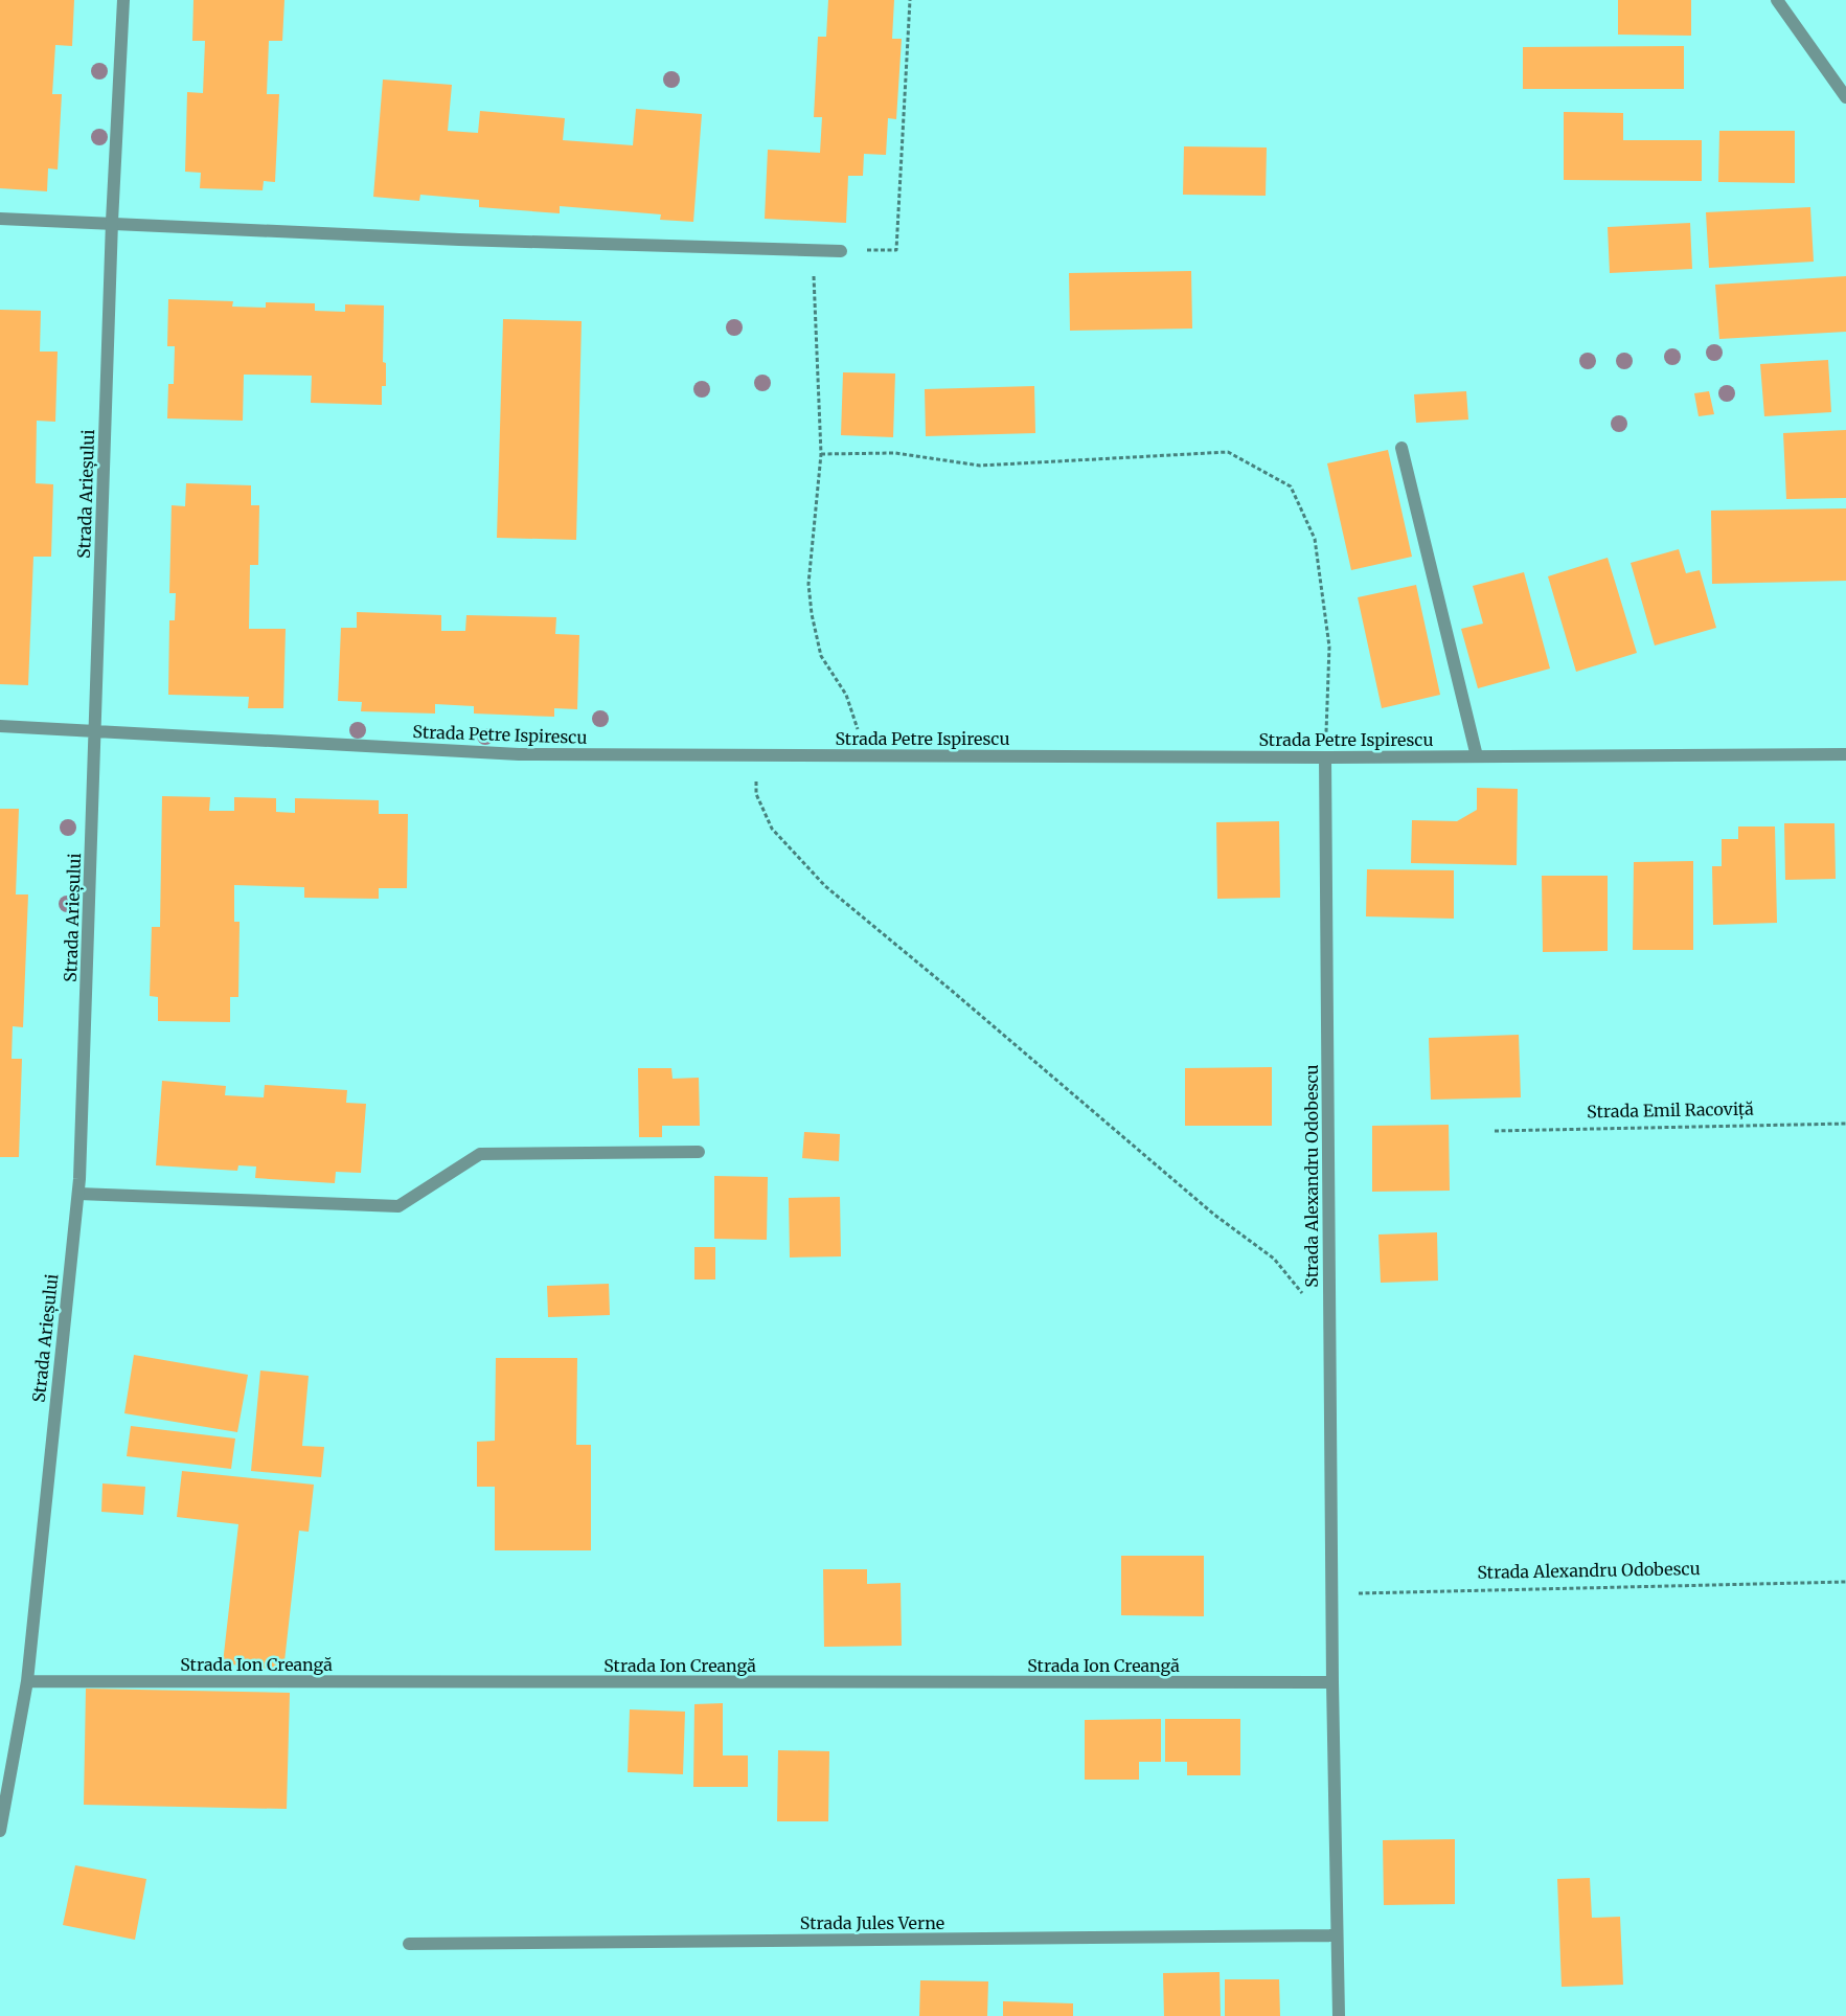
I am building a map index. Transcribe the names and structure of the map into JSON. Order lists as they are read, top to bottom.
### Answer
{
  "streets": {
    "street": [
      "Strada Arieșului",
      "Strada Petre Ispirescu",
      "Strada Alexandru Odobescu",
      "Strada Ion Creangă",
      "Strada Jules Verne"
    ],
    "path": ["Strada Emil Racoviță"]
  },
  "crossings": [
    ["Strada Arieșului", "Strada Petre Ispirescu"],
    ["Strada Arieșului", "Strada Ion Creangă"],
    ["Strada Petre Ispirescu", "Strada Alexandru Odobescu"],
    ["Strada Alexandru Odobescu", "Strada Ion Creangă"],
    ["Strada Alexandru Odobescu", "Strada Jules Verne"]
  ]
}
